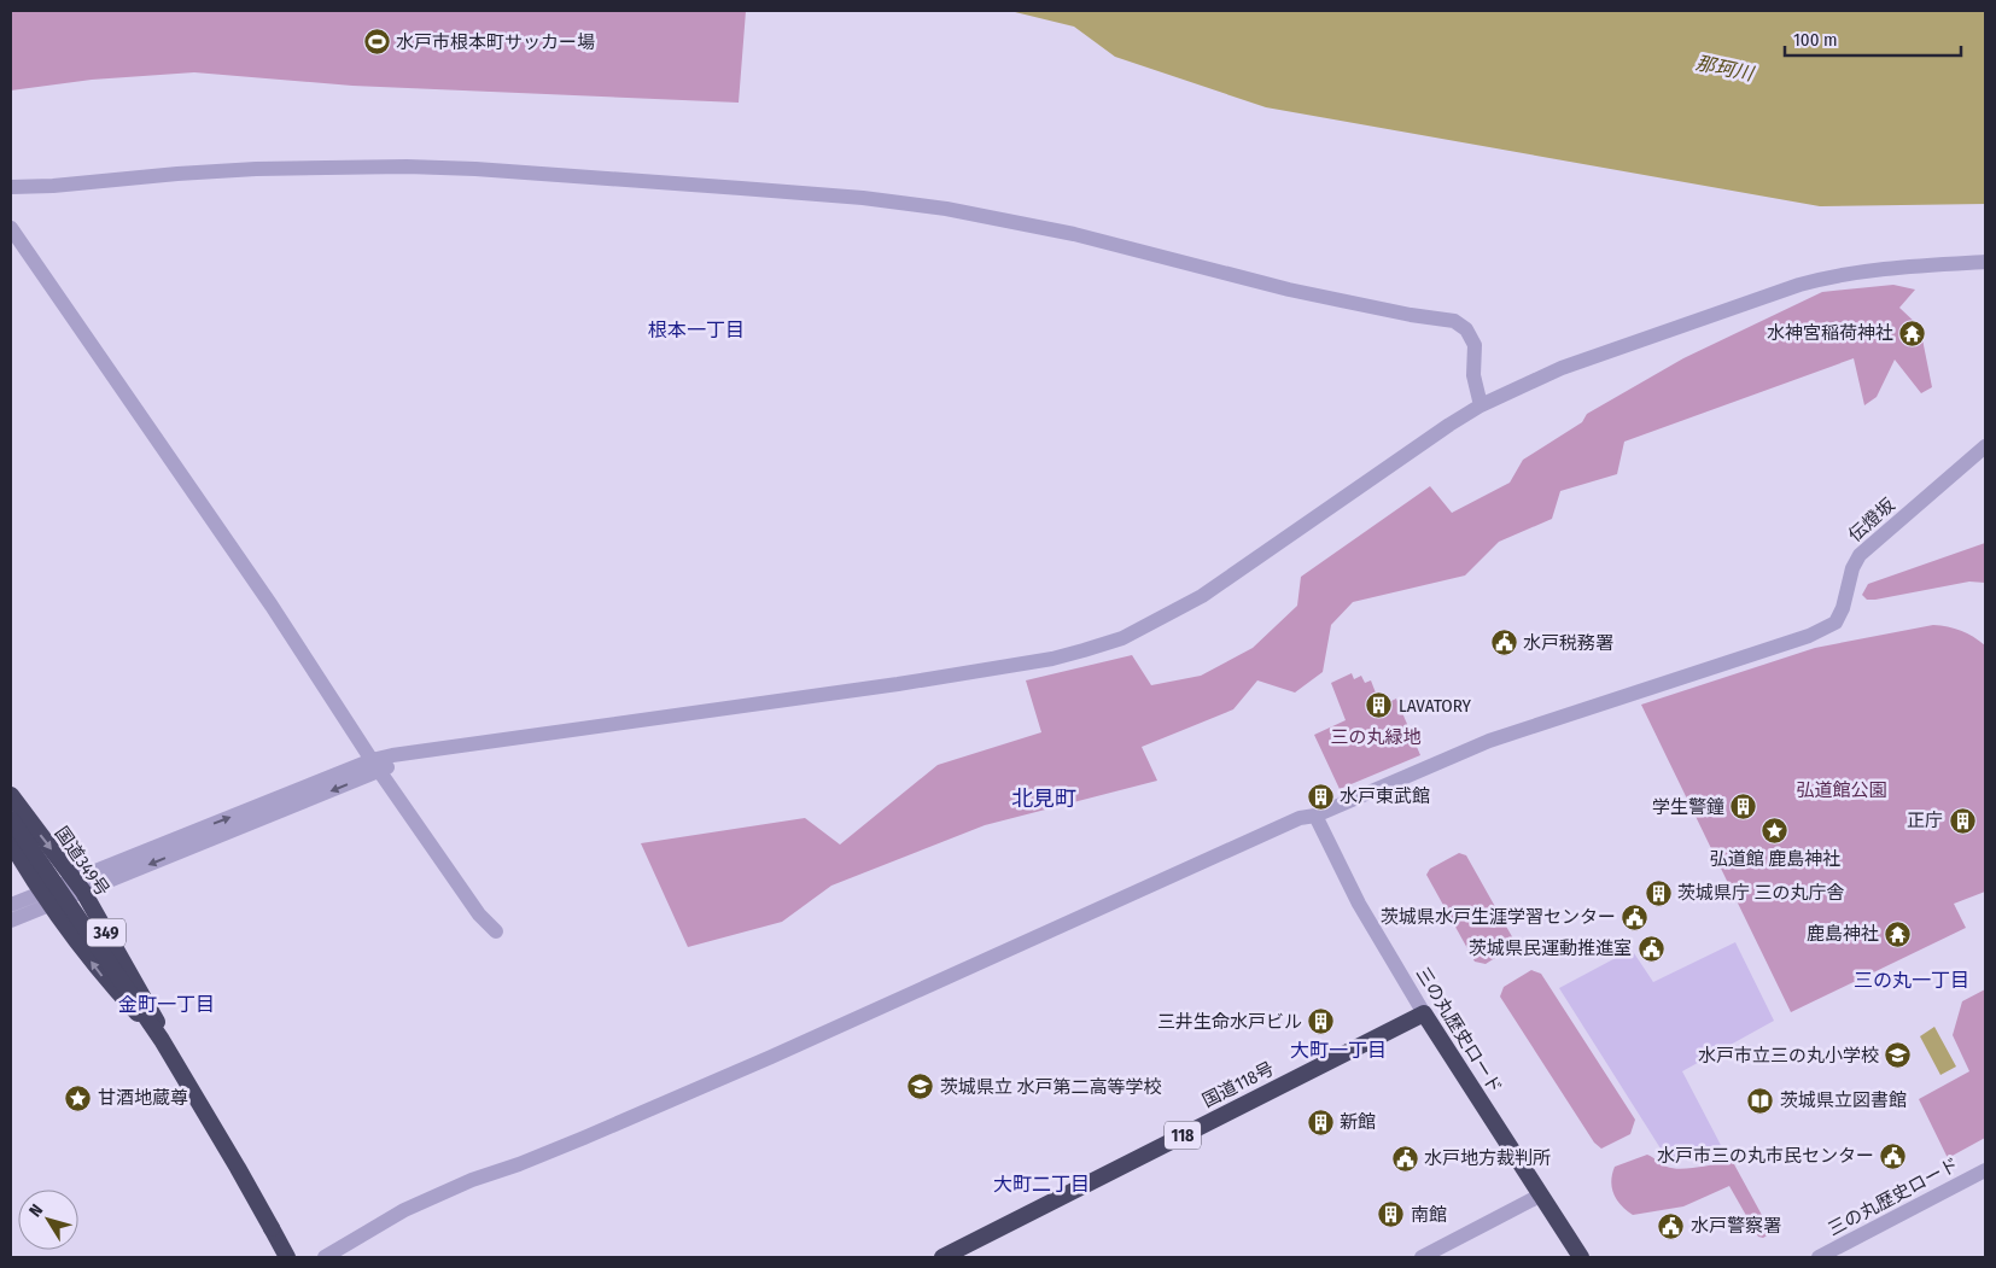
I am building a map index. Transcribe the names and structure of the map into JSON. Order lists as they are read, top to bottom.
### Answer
{
  "streets": {
    "highway": [
      "国道349号",
      "349",
      "三の丸歴史ロード",
      "国道118号",
      "118"
    ],
    "street": ["伝燈坂"]
  },
  "crossings": [
    ["伝燈坂", "三の丸歴史ロード"],
    ["三の丸歴史ロード", "国道118号"]
  ],
  "districts": [
    "根本一丁目",
    "北見町",
    "三の丸一丁目",
    "金町一丁目",
    "大町一丁目",
    "大町二丁目"
  ],
  "water": ["那珂川"],
  "parks": ["三の丸緑地", "弘道館公園"],
  "places": {
    "sports": ["水戸市根本町サッカー場"],
    "temple": ["水神宮稲荷神社", "鹿島神社"],
    "public building": [
      "水戸税務署",
      "茨城県水戸生涯学習センター",
      "茨城県民運動推進室",
      "水戸市三の丸市民センター",
      "水戸地方裁判所",
      "水戸警察署"
    ],
    "building": [
      "LAVATORY",
      "水戸東武館",
      "学生警鐘",
      "正庁",
      "茨城県庁 三の丸庁舎",
      "三井生命水戸ビル",
      "新館",
      "南館"
    ],
    "place": ["弘道館 鹿島神社", "甘酒地蔵尊"],
    "school or university": ["水戸市立三の丸小学校", "茨城県立 水戸第二高等学校"],
    "library": ["茨城県立図書館"]
  },
  "scale_bar": "100 m",
  "north": "top left"
}
